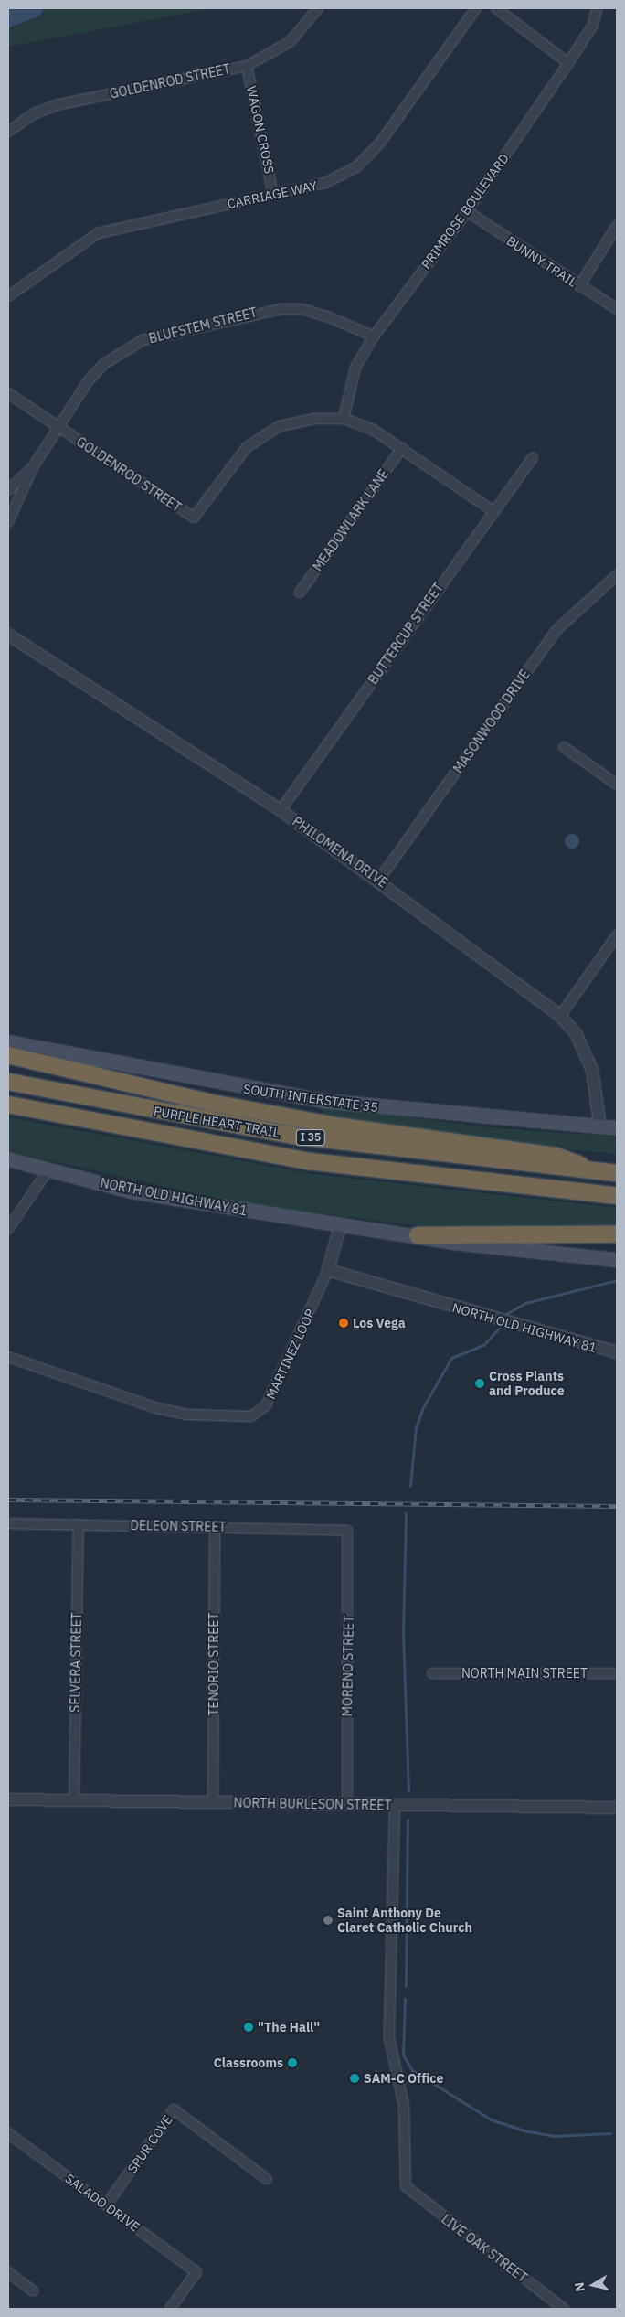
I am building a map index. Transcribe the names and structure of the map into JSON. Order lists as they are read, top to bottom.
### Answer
{
  "streets": {
    "highway": ["PURPLE HEART TRAIL", "I 35"],
    "main road": ["SOUTH INTERSTATE 35", "NORTH OLD HIGHWAY 81"],
    "street": [
      "GOLDENROD STREET",
      "WAGON CROSS",
      "CARRIAGE WAY",
      "PRIMROSE BOULEVARD",
      "BUNNY TRAIL",
      "BLUESTEM STREET",
      "MEADOWLARK LANE",
      "BUTTERCUP STREET",
      "MASONWOOD DRIVE",
      "PHILOMENA DRIVE",
      "MARTINEZ LOOP",
      "DELEON STREET",
      "SELVERA STREET",
      "TENORIO STREET",
      "MORENO STREET",
      "NORTH MAIN STREET",
      "NORTH BURLESON STREET",
      "SPUR COVE",
      "SALADO DRIVE",
      "LIVE OAK STREET"
    ]
  },
  "crossings": [
    ["GOLDENROD STREET", "WAGON CROSS"],
    ["GOLDENROD STREET", "PRIMROSE BOULEVARD"],
    ["GOLDENROD STREET", "BLUESTEM STREET"],
    ["GOLDENROD STREET", "MEADOWLARK LANE"],
    ["GOLDENROD STREET", "BUTTERCUP STREET"],
    ["WAGON CROSS", "CARRIAGE WAY"],
    ["PRIMROSE BOULEVARD", "BUNNY TRAIL"],
    ["PRIMROSE BOULEVARD", "BLUESTEM STREET"],
    ["BUTTERCUP STREET", "PHILOMENA DRIVE"],
    ["MASONWOOD DRIVE", "PHILOMENA DRIVE"],
    ["PHILOMENA DRIVE", "SOUTH INTERSTATE 35"],
    ["NORTH OLD HIGHWAY 81", "MARTINEZ LOOP"],
    ["DELEON STREET", "SELVERA STREET"],
    ["DELEON STREET", "TENORIO STREET"],
    ["DELEON STREET", "MORENO STREET"],
    ["SELVERA STREET", "NORTH BURLESON STREET"],
    ["TENORIO STREET", "NORTH BURLESON STREET"],
    ["MORENO STREET", "NORTH BURLESON STREET"],
    ["NORTH BURLESON STREET", "LIVE OAK STREET"],
    ["SPUR COVE", "SALADO DRIVE"]
  ],
  "places": [
    "Los Vega",
    "Cross Plants and Produce",
    "Saint Anthony De Claret Catholic Church",
    "\"The Hall\"",
    "Classrooms",
    "SAM-C Office"
  ],
  "north": "left"
}
